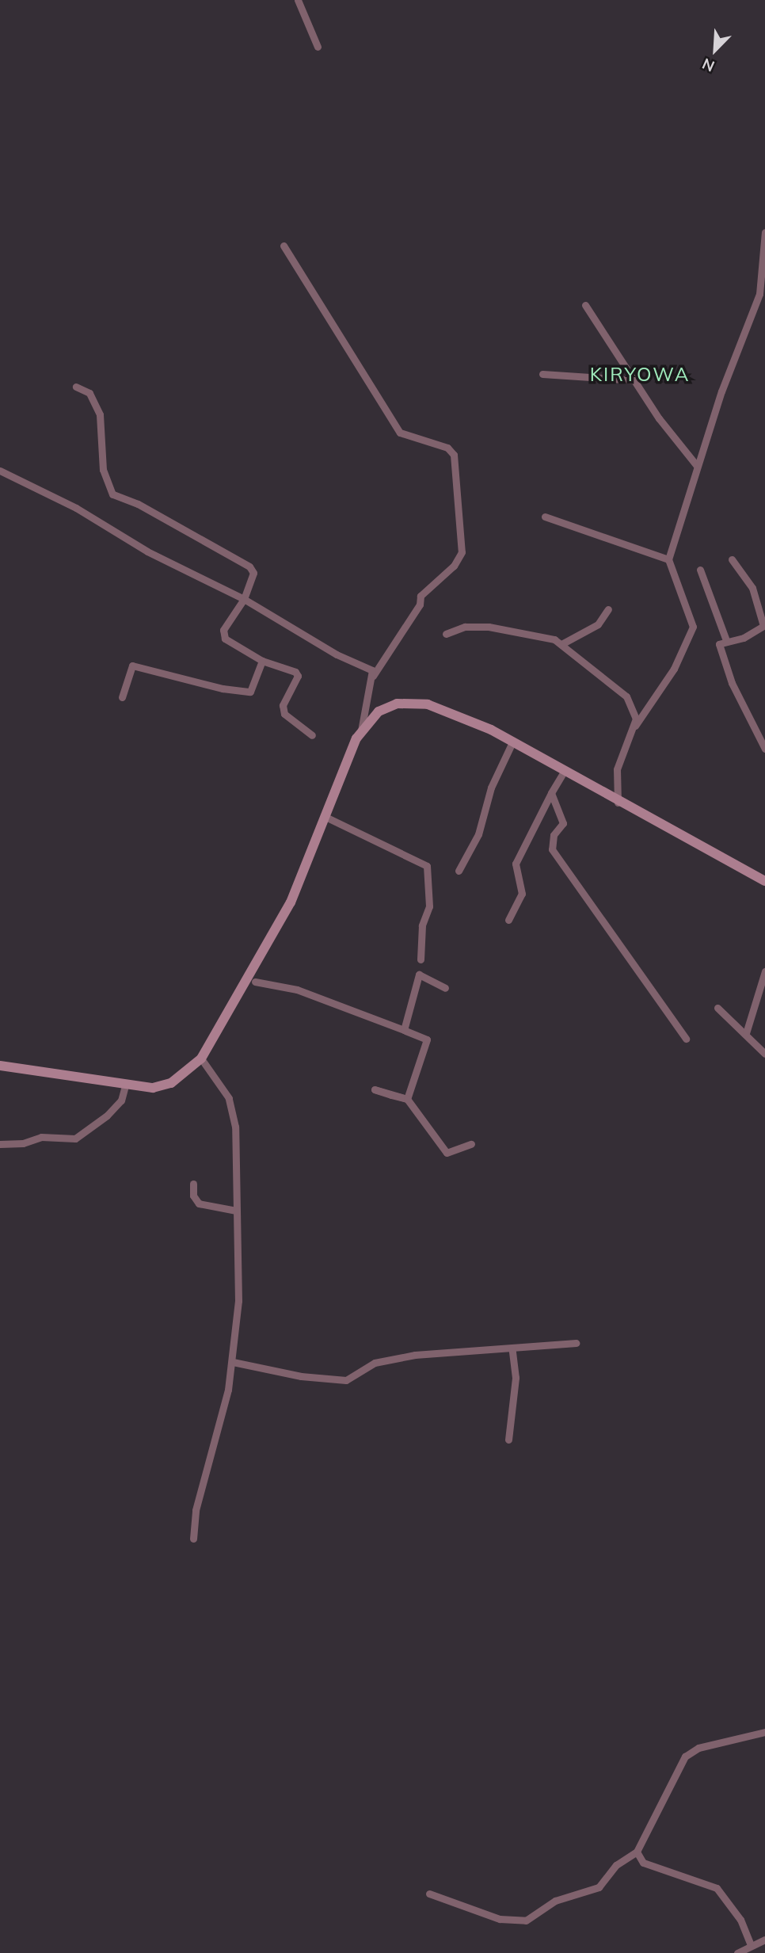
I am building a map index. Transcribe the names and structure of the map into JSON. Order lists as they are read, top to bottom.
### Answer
{
  "districts": ["KIRYOWA"],
  "north": "bottom left"
}
